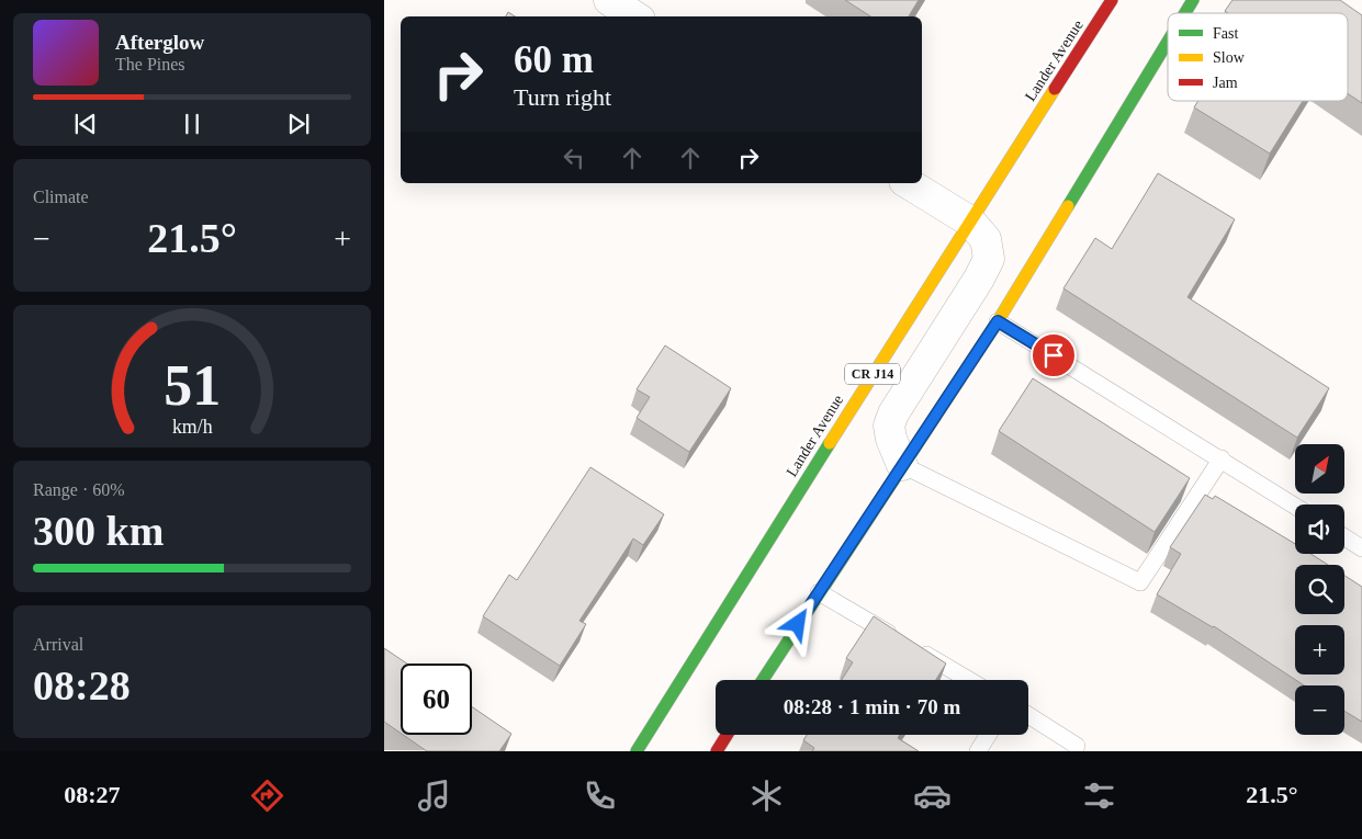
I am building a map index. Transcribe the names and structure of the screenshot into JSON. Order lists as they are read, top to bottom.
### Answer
{
  "streets": {
    "main road": ["Lander Avenue", "CR J14"]
  },
  "legend": ["Fast", "Slow", "Jam"],
  "north": "top right",
  "page": {
    "turn": ["60 m", "Turn right"],
    "song": ["Afterglow", "The Pines"],
    "tile": [
      "Climate",
      ["Range · 60%", "300 km"],
      ["Arrival", "08:28"]
    ],
    "heat": ["−", "21.5°", "+"],
    "map_buttons": ["+", "−"],
    "limit": "60",
    "trip": "08:28 · 1 min · 70 m",
    "tabs": ["08:27", "21.5°"],
    "gauge": ["51", "km/h"]
  }
}
